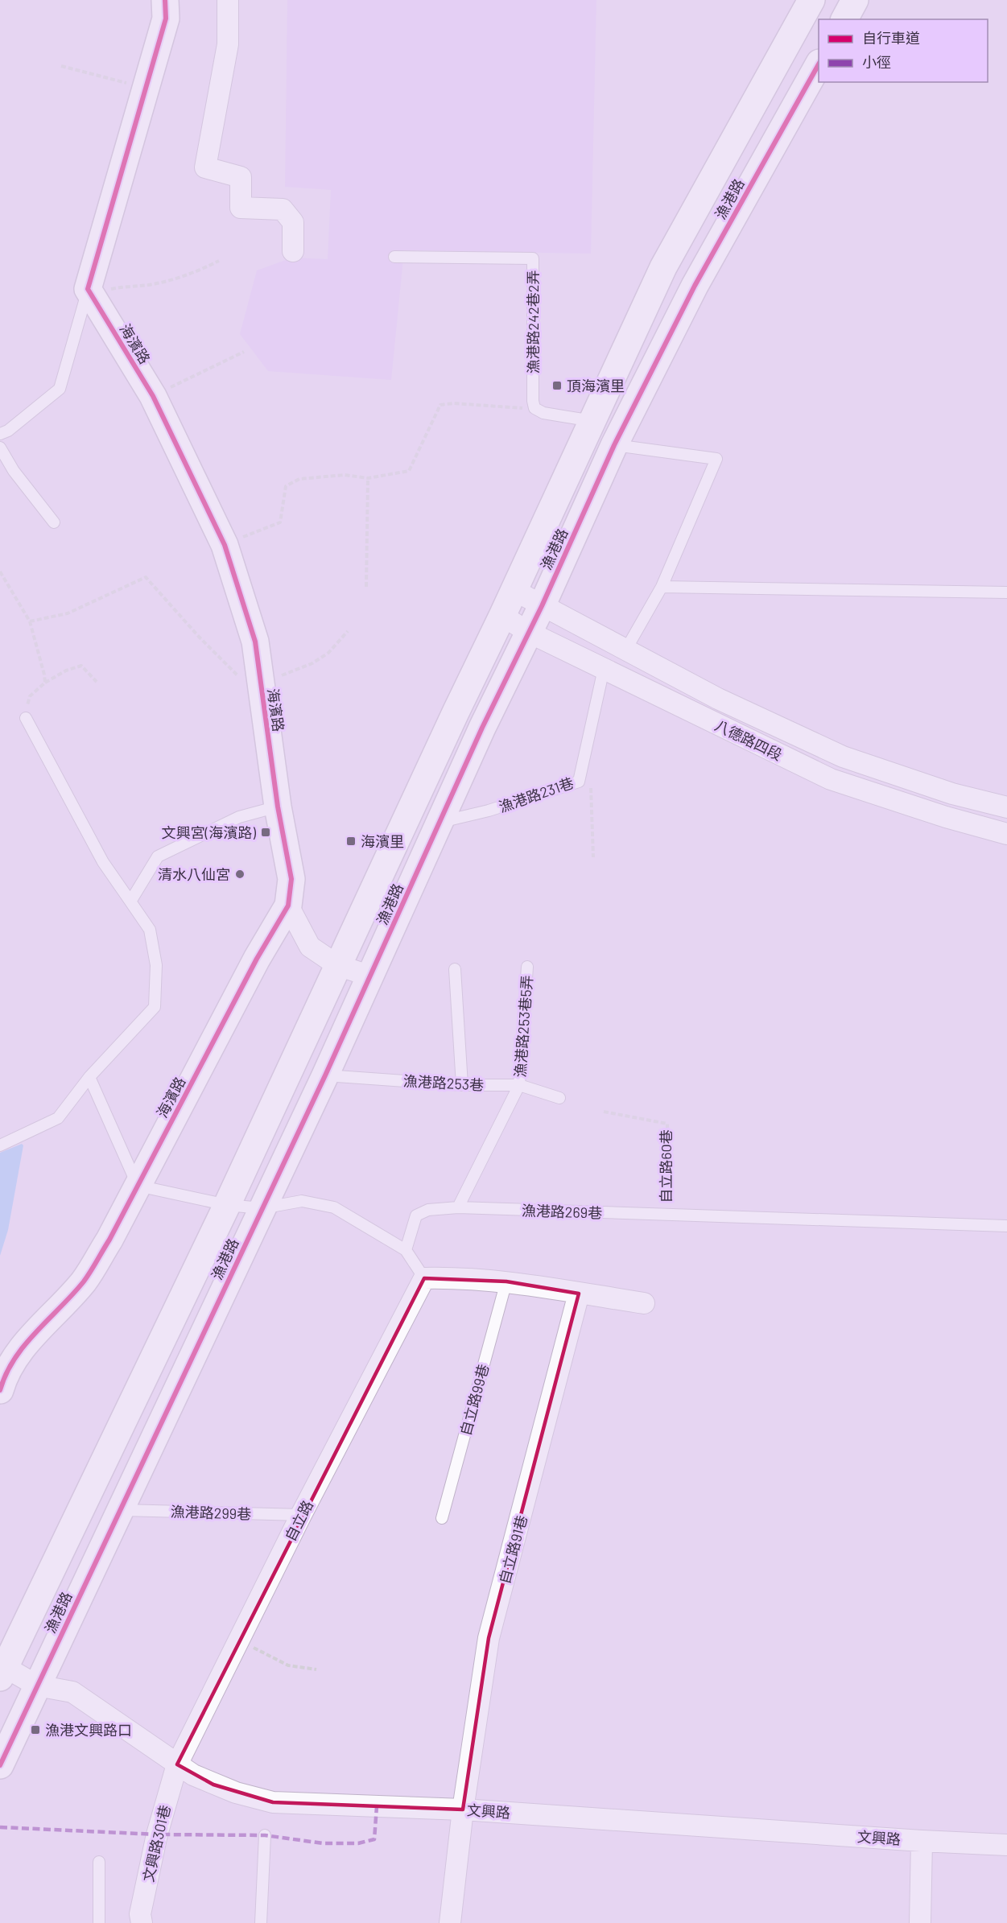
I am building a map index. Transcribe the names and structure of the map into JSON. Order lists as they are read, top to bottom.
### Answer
{
  "streets": {
    "street": [
      "漁港路",
      "海濱路",
      "八德路四段",
      "自立路",
      "自立路91巷",
      "文興路",
      "文興路301巷"
    ],
    "lane": [
      "漁港路242巷2弄",
      "漁港路231巷",
      "漁港路253巷5弄",
      "漁港路253巷",
      "漁港路269巷",
      "自立路99巷",
      "漁港路299巷"
    ],
    "path": ["自立路60巷"]
  },
  "crossings": [
    ["漁港路", "八德路四段"],
    ["漁港路", "漁港路231巷"],
    ["漁港路", "漁港路253巷"],
    ["漁港路", "漁港路299巷"],
    ["漁港路", "文興路"],
    ["八德路四段", "漁港路231巷"],
    ["漁港路253巷5弄", "漁港路253巷"],
    ["自立路60巷", "漁港路269巷"],
    ["漁港路299巷", "自立路"],
    ["自立路", "文興路"],
    ["自立路", "文興路301巷"],
    ["自立路91巷", "文興路"],
    ["文興路", "文興路301巷"]
  ],
  "places": {
    "transit": [
      "頂海濱里",
      "文興宮(海濱路)",
      "海濱里",
      "漁港文興路口"
    ],
    "other": ["清水八仙宮"]
  },
  "legend": ["自行車道", "小徑"]
}
